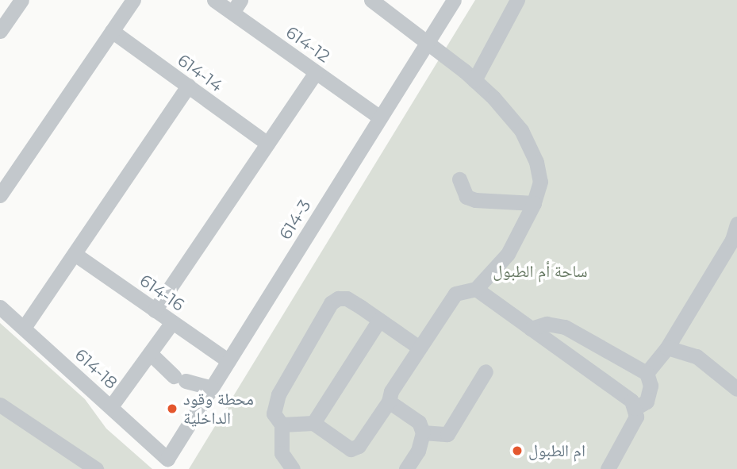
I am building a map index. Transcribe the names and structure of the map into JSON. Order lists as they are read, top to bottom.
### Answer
{
  "streets": {
    "street": [
      "614-12",
      "614-14",
      "614-3",
      "614-16",
      "614-18"
    ]
  },
  "crossings": [
    ["614-12", "614-3"],
    ["614-3", "614-16"],
    ["614-3", "614-18"]
  ],
  "parks": ["ساحة أم الطبول"],
  "places": ["محطة وقود الداخلية", "ام الطبول"]
}
